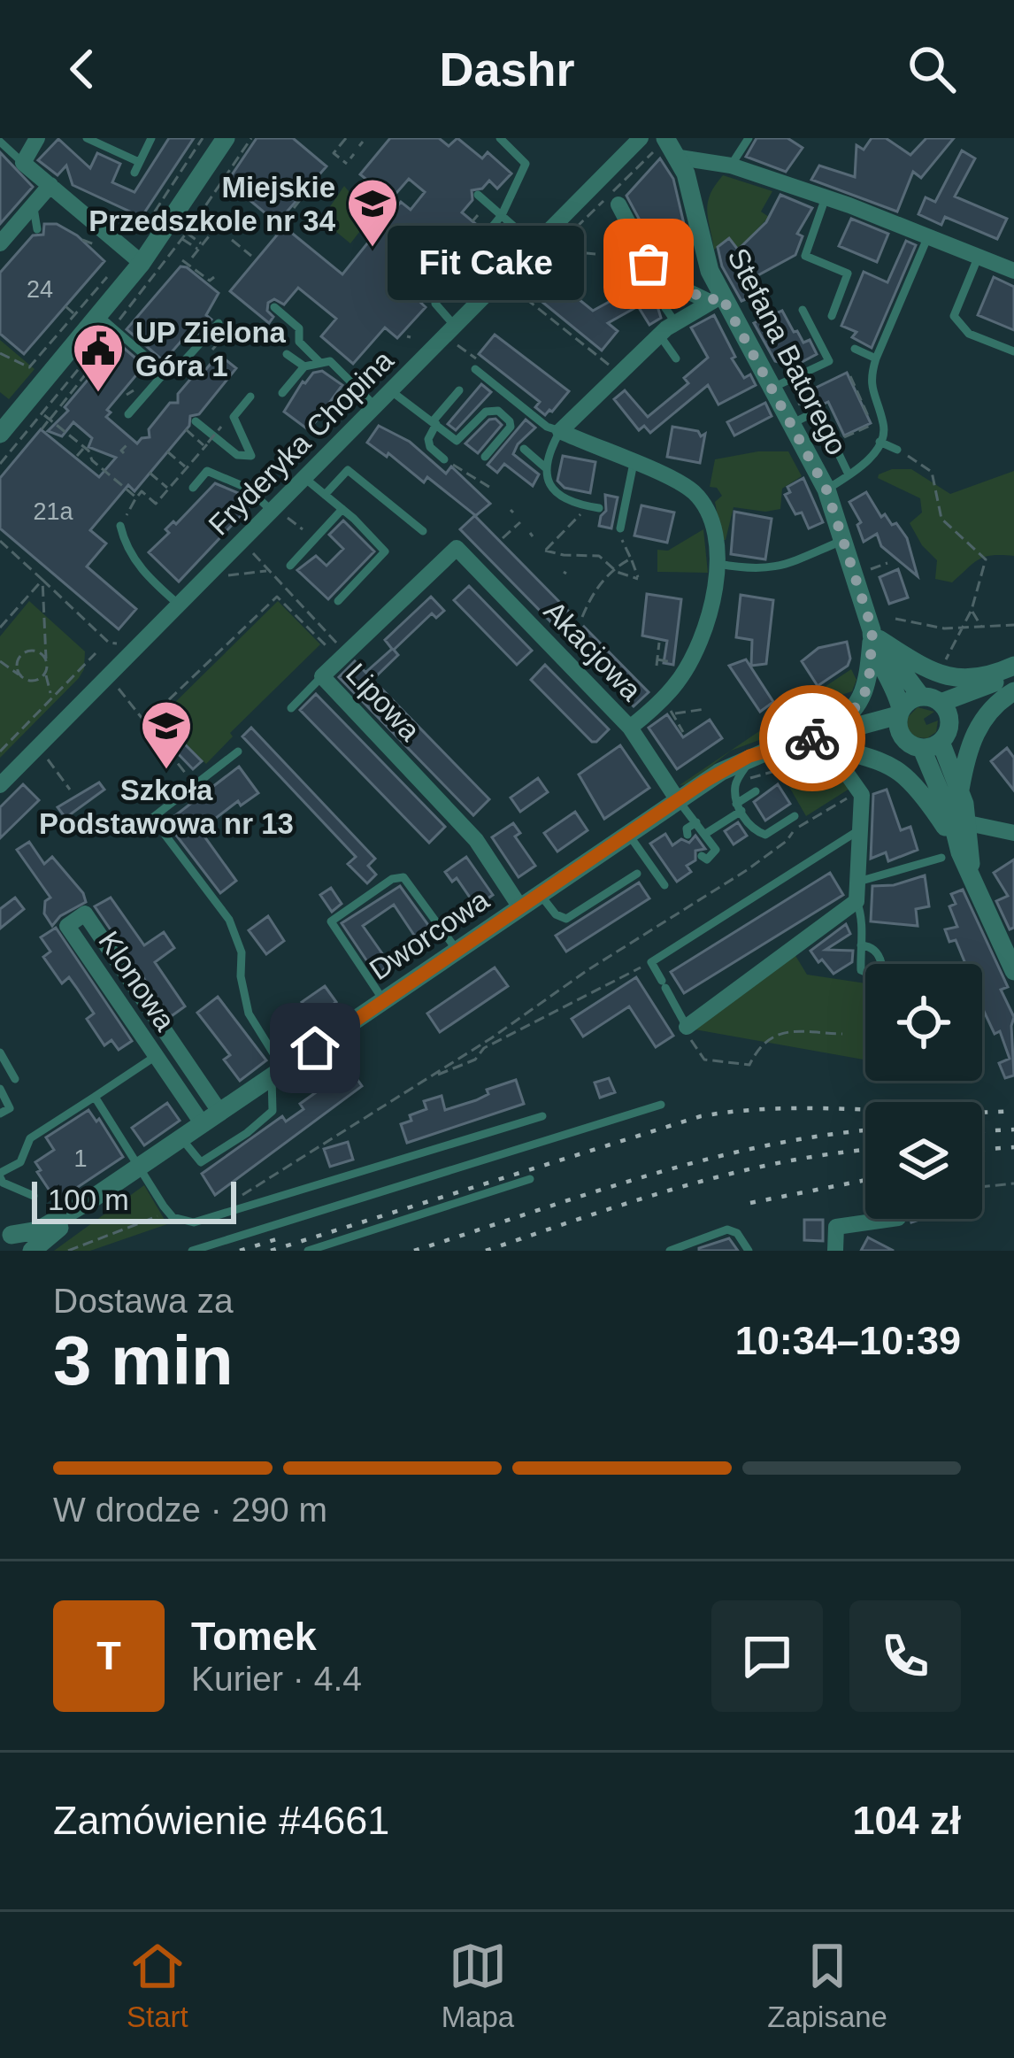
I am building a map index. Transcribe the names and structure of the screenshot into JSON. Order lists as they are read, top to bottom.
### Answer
{
  "streets": {
    "street": [
      "Stefana Batorego",
      "Fryderyka Chopina",
      "Akacjowa",
      "Lipowa",
      "Dworcowa",
      "Klonowa"
    ]
  },
  "crossings": [
    ["Stefana Batorego", "Dworcowa"],
    ["Akacjowa", "Lipowa"],
    ["Akacjowa", "Dworcowa"],
    ["Lipowa", "Dworcowa"],
    ["Dworcowa", "Klonowa"]
  ],
  "places": {
    "school or university": ["Miejskie Przedszkole nr 34", "Szkoła Podstawowa nr 13"],
    "other": ["Fit Cake"],
    "public building": ["UP Zielona Góra 1"]
  },
  "house_numbers": ["24", "21a", "1"],
  "scale_bar": "100 m",
  "page": {
    "header": "Dashr",
    "bubble": "Fit Cake",
    "scale": "100 m",
    "heading": ["3 min", "Dostawa za", "10:34–10:39"],
    "panel": [
      "Tomek",
      "Kurier · 4.4",
      "Zamówienie #4661",
      "104 zł"
    ],
    "bar": "W drodze · 290 m",
    "round": "T",
    "tabs": ["Start", "Mapa", "Zapisane"]
  }
}
